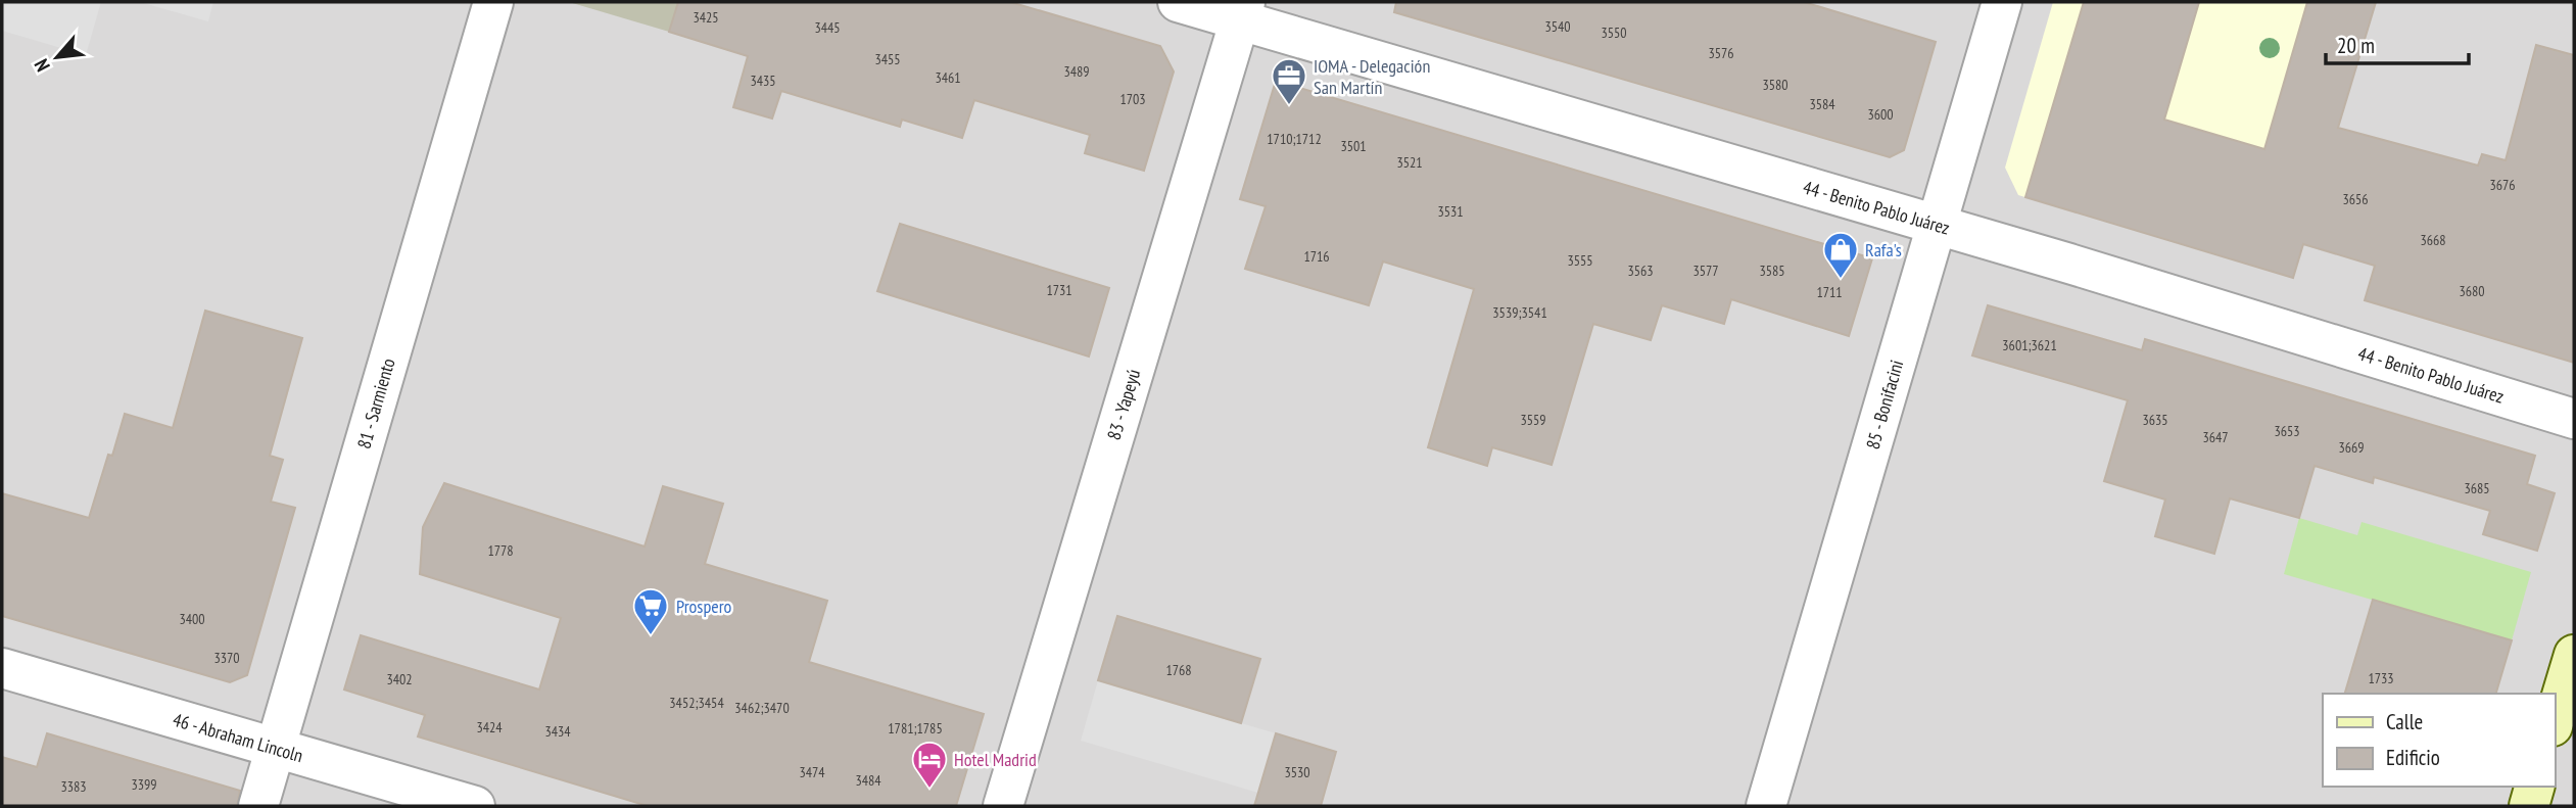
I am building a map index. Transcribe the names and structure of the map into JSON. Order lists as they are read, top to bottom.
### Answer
{
  "streets": {
    "street": [
      "44 - Benito Pablo Juárez",
      "81 - Sarmiento",
      "83 - Yapeyú",
      "85 - Bonifacini",
      "46 - Abraham Lincoln"
    ]
  },
  "crossings": [
    ["44 - Benito Pablo Juárez", "83 - Yapeyú"],
    ["44 - Benito Pablo Juárez", "85 - Bonifacini"],
    ["81 - Sarmiento", "46 - Abraham Lincoln"]
  ],
  "places": {
    "office": ["IOMA - Delegación San Martín"],
    "shop": ["Rafa's"],
    "supermarket": ["Prospero"],
    "hotel": ["Hotel Madrid"]
  },
  "house_numbers": [
    "3425",
    "3540",
    "3445",
    "3550",
    "3576",
    "3455",
    "3489",
    "3461",
    "3435",
    "3580",
    "1703",
    "3584",
    "3600",
    "1710;1712",
    "3501",
    "3521",
    "3676",
    "3656",
    "3531",
    "3668",
    "1716",
    "3555",
    "3563",
    "3577",
    "3585",
    "1731",
    "3680",
    "1711",
    "3539;3541",
    "3601;3621",
    "3559",
    "3635",
    "3653",
    "3647",
    "3669",
    "3685",
    "1778",
    "3400",
    "3370",
    "1768",
    "1733",
    "3402",
    "3452;3454",
    "3462;3470",
    "3424",
    "1781;1785",
    "3434",
    "3474",
    "3530",
    "3484",
    "3399",
    "3383"
  ],
  "legend": ["Calle", "Edificio"],
  "scale_bar": "20 m",
  "north": "bottom left"
}
